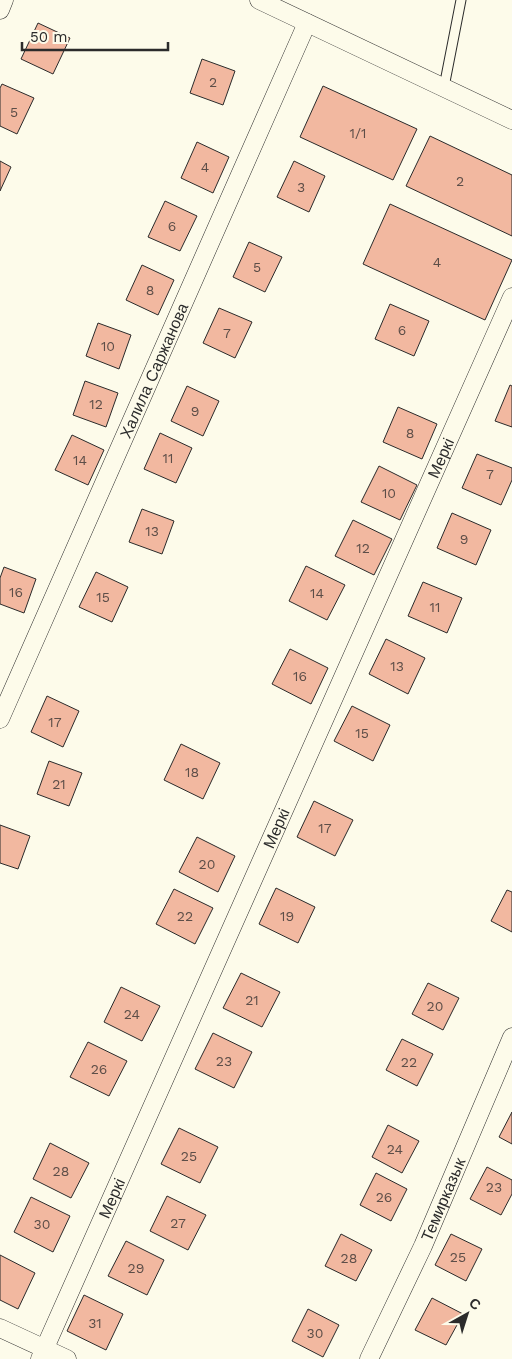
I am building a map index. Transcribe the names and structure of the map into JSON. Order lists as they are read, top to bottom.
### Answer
{
  "streets": {
    "street": ["Халила Саржанова", "Меркі", "Темирказык"]
  },
  "house_numbers": [
    "2",
    "5",
    "1/1",
    "4",
    "2",
    "3",
    "6",
    "4",
    "5",
    "8",
    "6",
    "7",
    "10",
    "12",
    "9",
    "8",
    "11",
    "14",
    "7",
    "10",
    "13",
    "9",
    "12",
    "16",
    "14",
    "15",
    "11",
    "13",
    "16",
    "17",
    "15",
    "18",
    "21",
    "17",
    "20",
    "22",
    "19",
    "21",
    "20",
    "24",
    "23",
    "22",
    "26",
    "24",
    "25",
    "28",
    "23",
    "26",
    "27",
    "30",
    "25",
    "28",
    "29",
    "31",
    "30"
  ],
  "scale_bar": "50 m",
  "north": "top right"
}
